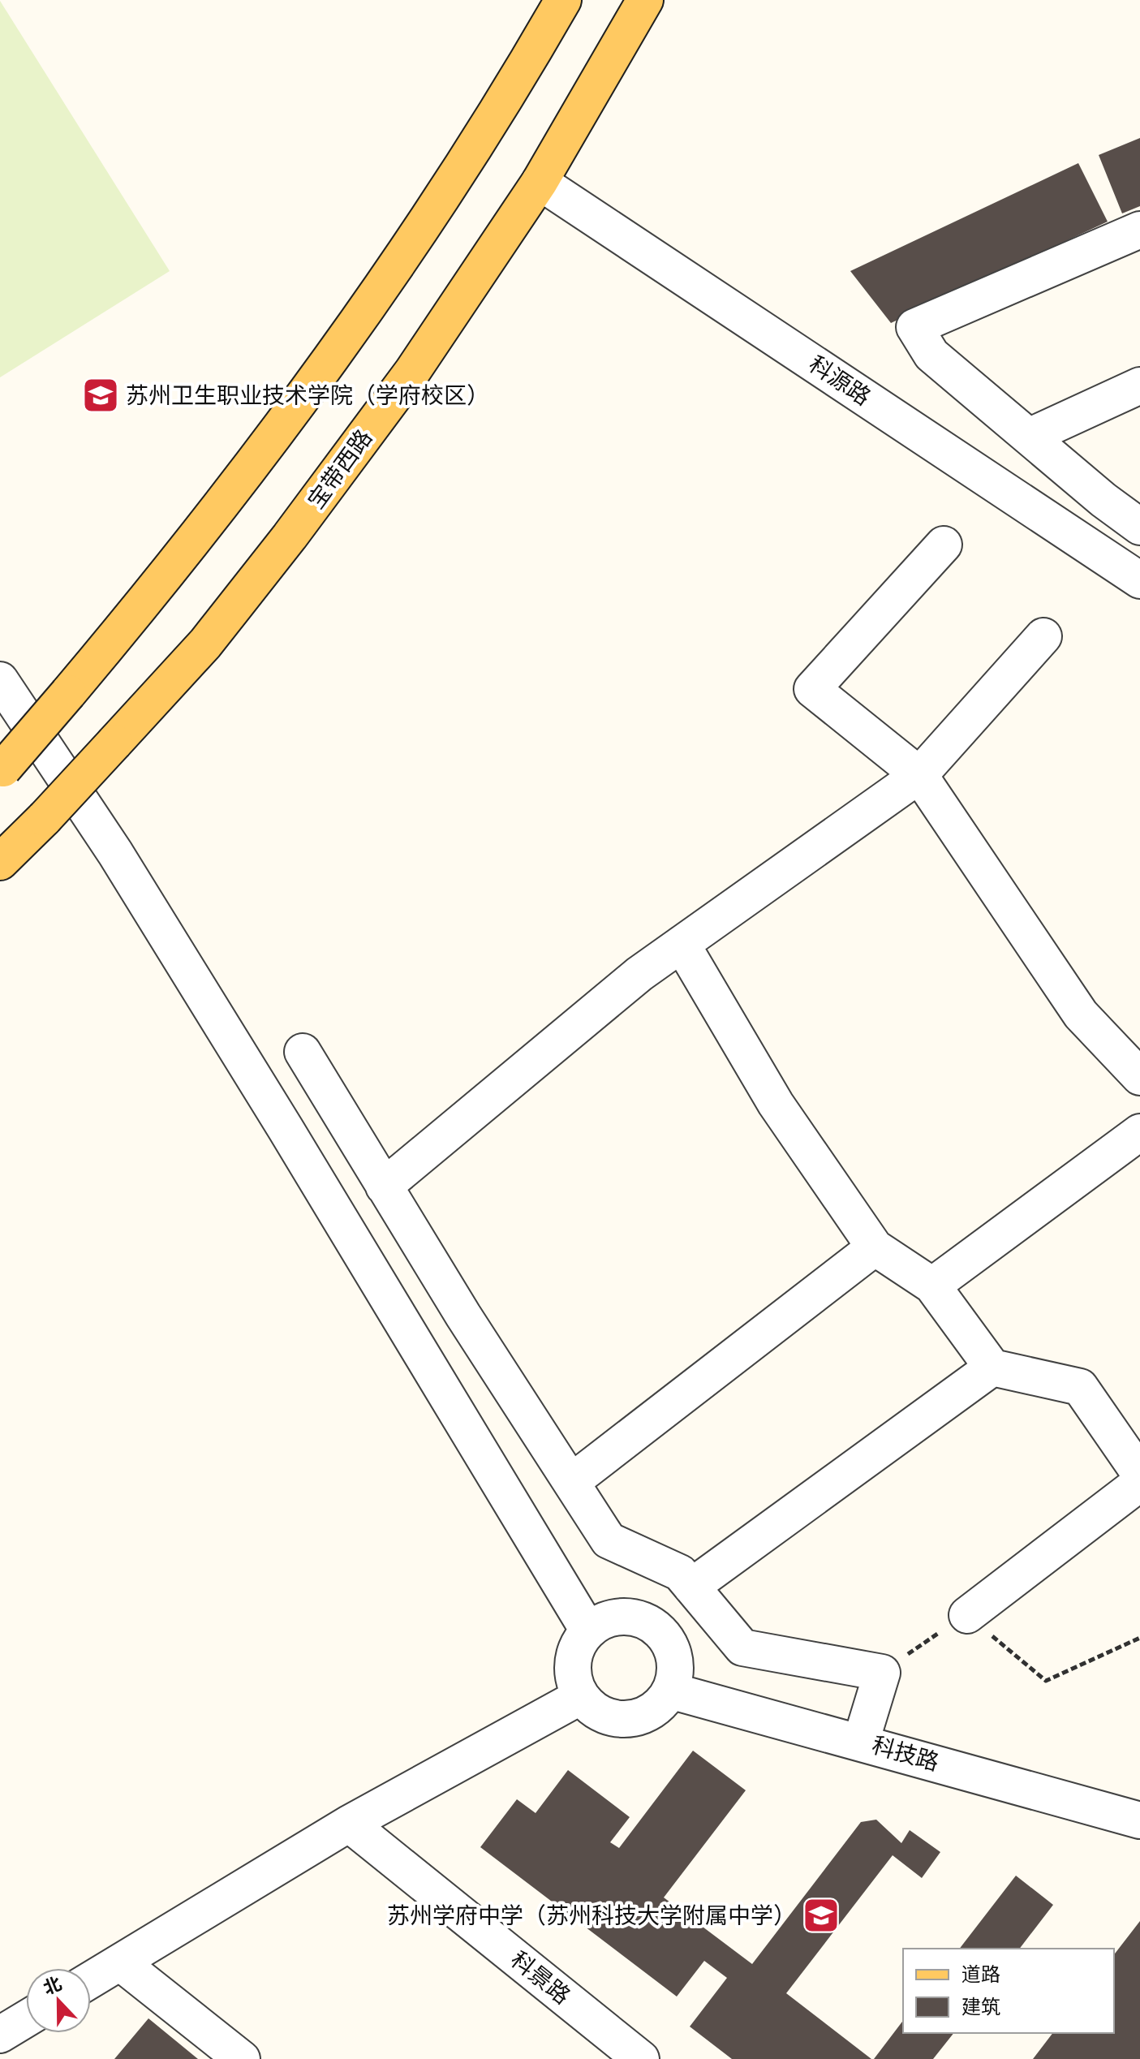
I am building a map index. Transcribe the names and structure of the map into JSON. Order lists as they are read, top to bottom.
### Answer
{
  "streets": {
    "main road": ["宝带西路"],
    "street": ["科源路", "科技路", "科景路"]
  },
  "crossings": [
    ["科源路", "宝带西路"]
  ],
  "places": {
    "school or university": ["苏州卫生职业技术学院（学府校区）", "苏州学府中学（苏州科技大学附属中学）"]
  },
  "legend": ["道路", "建筑"],
  "north": "top"
}
